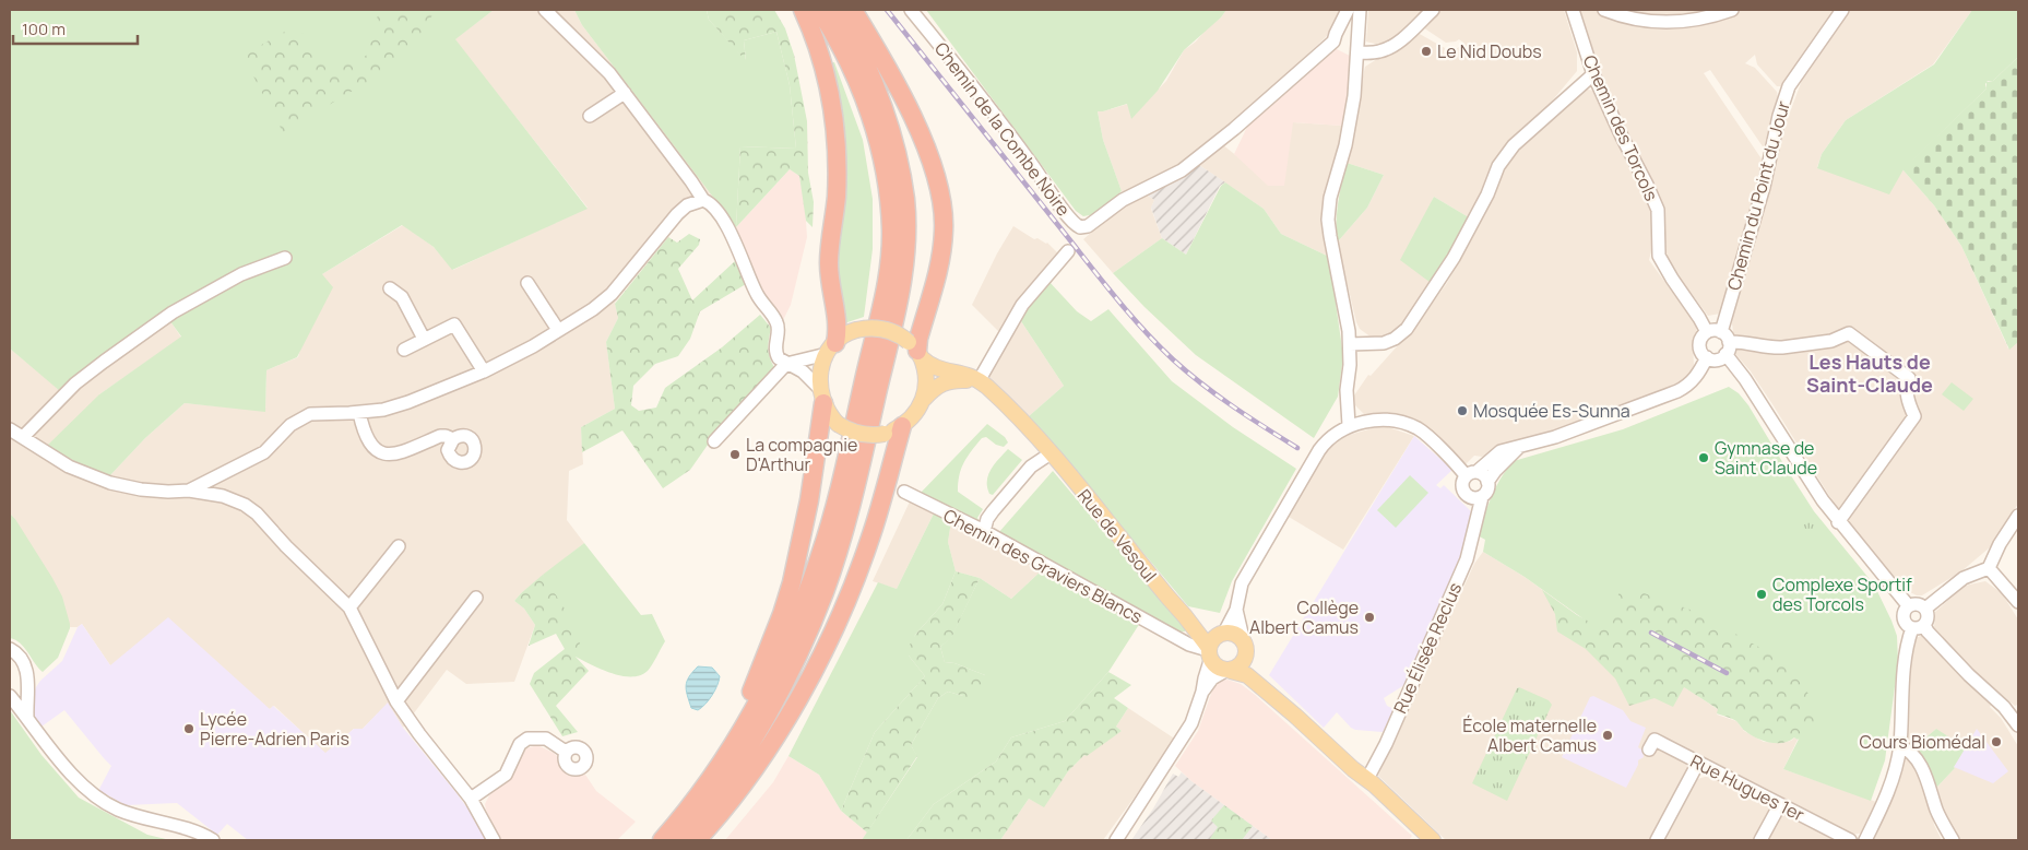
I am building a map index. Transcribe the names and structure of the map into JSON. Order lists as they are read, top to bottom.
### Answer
{
  "streets": {
    "main road": ["Rue de Vesoul"],
    "street": [
      "Chemin des Torcols",
      "Chemin de la Combe Noire",
      "Chemin du Point du Jour",
      "Chemin des Graviers Blancs",
      "Rue Élisée Reclus",
      "Rue Hugues 1er"
    ]
  },
  "crossings": [
    ["Chemin des Torcols", "Chemin du Point du Jour"],
    ["Rue de Vesoul", "Chemin des Graviers Blancs"]
  ],
  "districts": ["Les Hauts de Saint-Claude"],
  "places": [
    "Le Nid Doubs",
    "Mosquée Es-Sunna",
    "La compagnie D'Arthur",
    "Gymnase de Saint Claude",
    "Complexe Sportif des Torcols",
    "Collège Albert Camus",
    "Lycée Pierre-Adrien Paris",
    "École maternelle Albert Camus",
    "Cours Biomédal"
  ],
  "scale_bar": "100 m"
}
